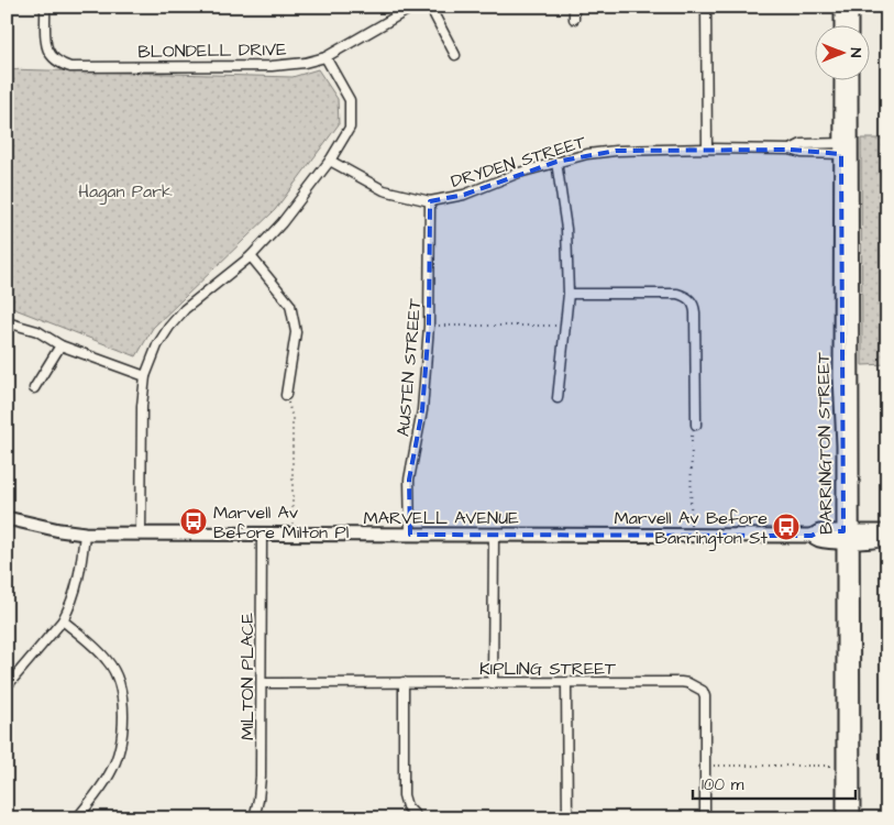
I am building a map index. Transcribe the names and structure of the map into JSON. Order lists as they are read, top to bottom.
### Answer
{
  "streets": {
    "street": [
      "BLONDELL DRIVE",
      "DRYDEN STREET",
      "AUSTEN STREET",
      "BARRINGTON STREET",
      "MARVELL AVENUE",
      "KIPLING STREET",
      "MILTON PLACE"
    ]
  },
  "crossings": [
    ["DRYDEN STREET", "AUSTEN STREET"],
    ["DRYDEN STREET", "BARRINGTON STREET"],
    ["AUSTEN STREET", "MARVELL AVENUE"],
    ["BARRINGTON STREET", "MARVELL AVENUE"],
    ["MARVELL AVENUE", "MILTON PLACE"],
    ["KIPLING STREET", "MILTON PLACE"]
  ],
  "parks": ["Hagan Park"],
  "places": {
    "bus stop": ["Marvell Av Before Milton Pl", "Marvell Av Before Barrington St"]
  },
  "scale_bar": "100 m",
  "north": "right"
}
